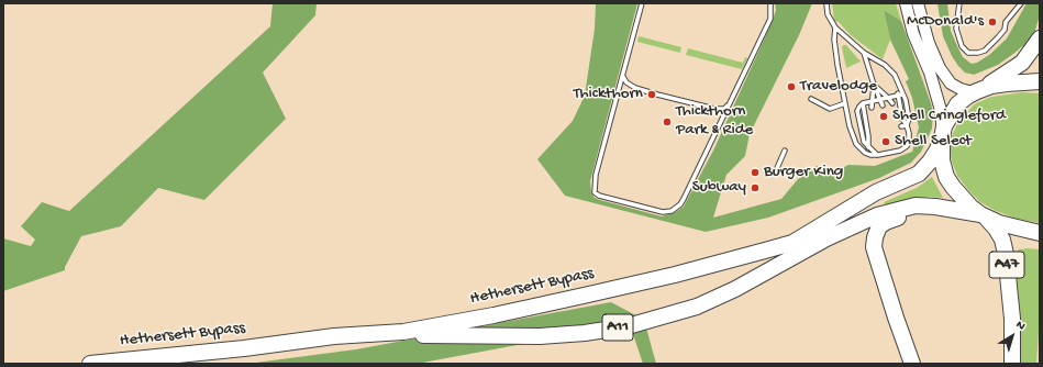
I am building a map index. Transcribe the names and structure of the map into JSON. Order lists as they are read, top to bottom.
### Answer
{
  "streets": {
    "highway": ["A47", "Hethersett Bypass", "A11"]
  },
  "crossings": [
    ["A47", "Hethersett Bypass"]
  ],
  "places": [
    "McDonald's",
    "Travelodge",
    "Thickthorn",
    "Shell Cringleford",
    "Thickthorn Park & Ride",
    "Shell Select",
    "Burger King",
    "Subway"
  ],
  "north": "top right"
}
